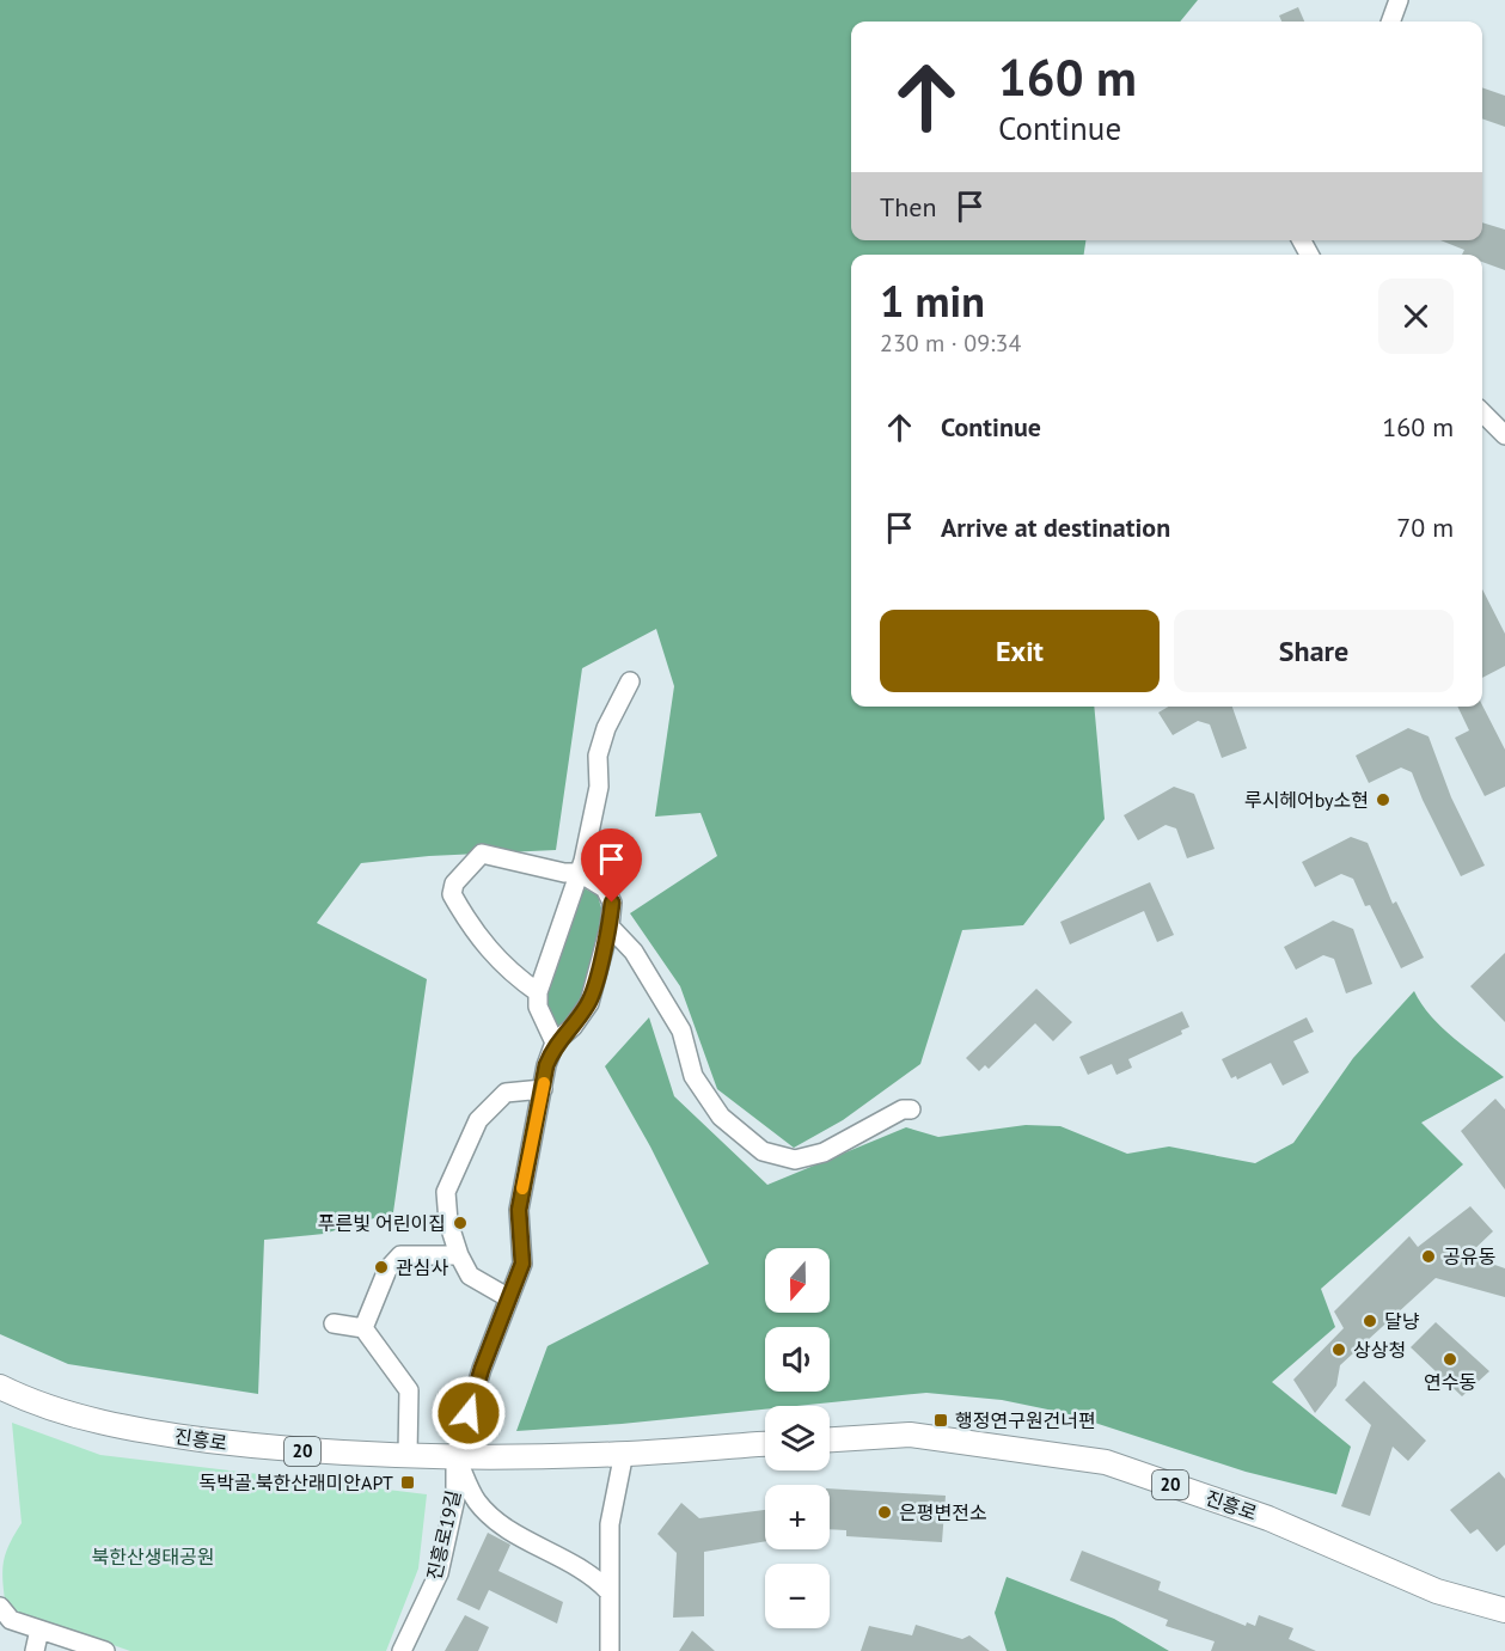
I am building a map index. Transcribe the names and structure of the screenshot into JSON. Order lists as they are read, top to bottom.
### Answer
{
  "streets": {
    "main road": ["진흥로", "20"],
    "street": ["진흥로19길"]
  },
  "crossings": [
    ["진흥로", "진흥로19길"]
  ],
  "parks": ["북한산생태공원"],
  "places": {
    "other": [
      "루시헤어by소현",
      "푸른빛 어린이집",
      "공유동",
      "관심사",
      "달냥",
      "상상청",
      "연수동",
      "은평변전소"
    ],
    "transit": ["행정연구원건너편", "독박골.북한산래미안APT"]
  },
  "north": "bottom",
  "page": {
    "turn": ["160 m", "Continue"],
    "then": "Then",
    "heading": ["1 min", "230 m · 09:34"],
    "list": [
      {
        "name": "Continue",
        "value": "160 m"
      },
      {
        "name": "Arrive at destination",
        "value": "70 m"
      }
    ],
    "buttons": ["Exit", "Share"],
    "map_buttons": ["+", "−"]
  }
}
